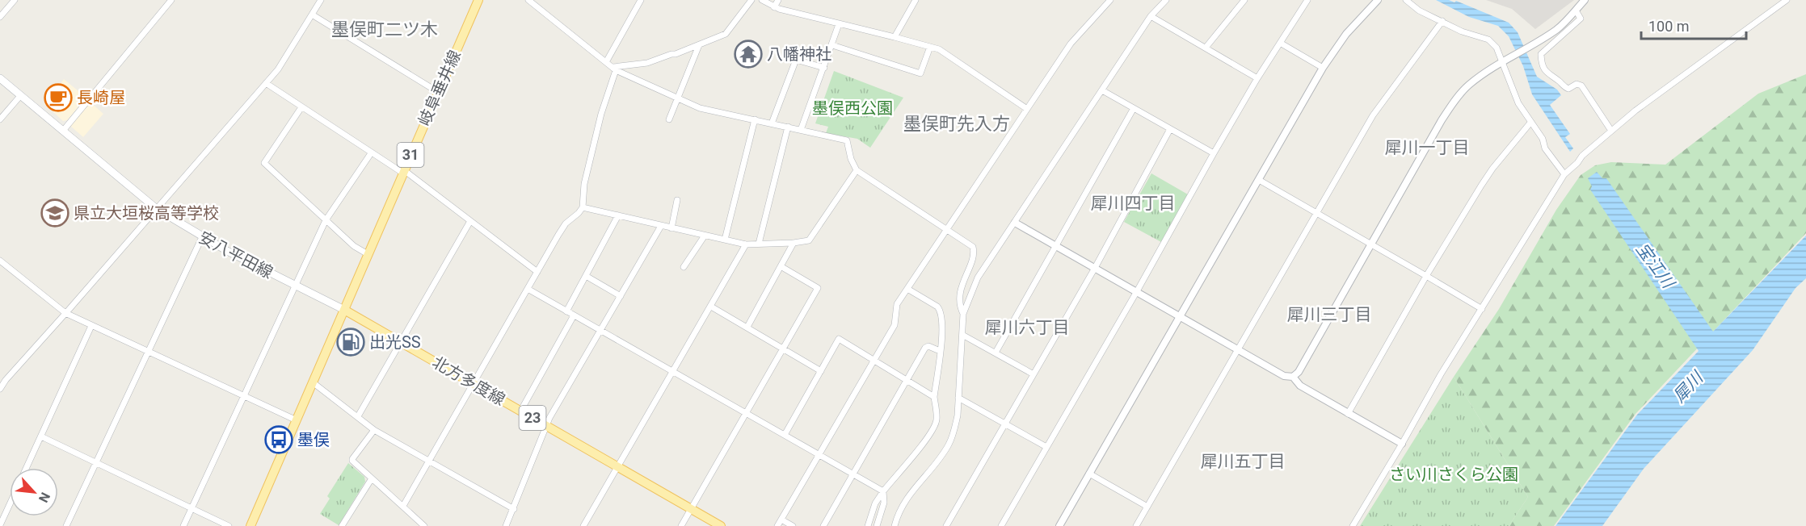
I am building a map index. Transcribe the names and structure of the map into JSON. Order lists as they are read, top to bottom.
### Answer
{
  "streets": {
    "main road": [
      "岐阜垂井線",
      "31",
      "安八平田線",
      "北方多度線",
      "23"
    ]
  },
  "crossings": [
    ["岐阜垂井線", "安八平田線"],
    ["岐阜垂井線", "北方多度線"],
    ["安八平田線", "北方多度線"]
  ],
  "districts": [
    "墨俣町二ツ木",
    "墨俣町先入方",
    "犀川一丁目",
    "犀川四丁目",
    "犀川三丁目",
    "犀川六丁目",
    "犀川五丁目"
  ],
  "water": ["宝江川", "犀川"],
  "parks": ["墨俣西公園", "さい川さくら公園"],
  "places": {
    "temple": ["八幡神社"],
    "cafe": ["長崎屋"],
    "school or university": ["県立大垣桜高等学校"],
    "fuel station": ["出光SS"],
    "bus stop": ["墨俣"]
  },
  "scale_bar": "100 m",
  "north": "bottom right"
}
